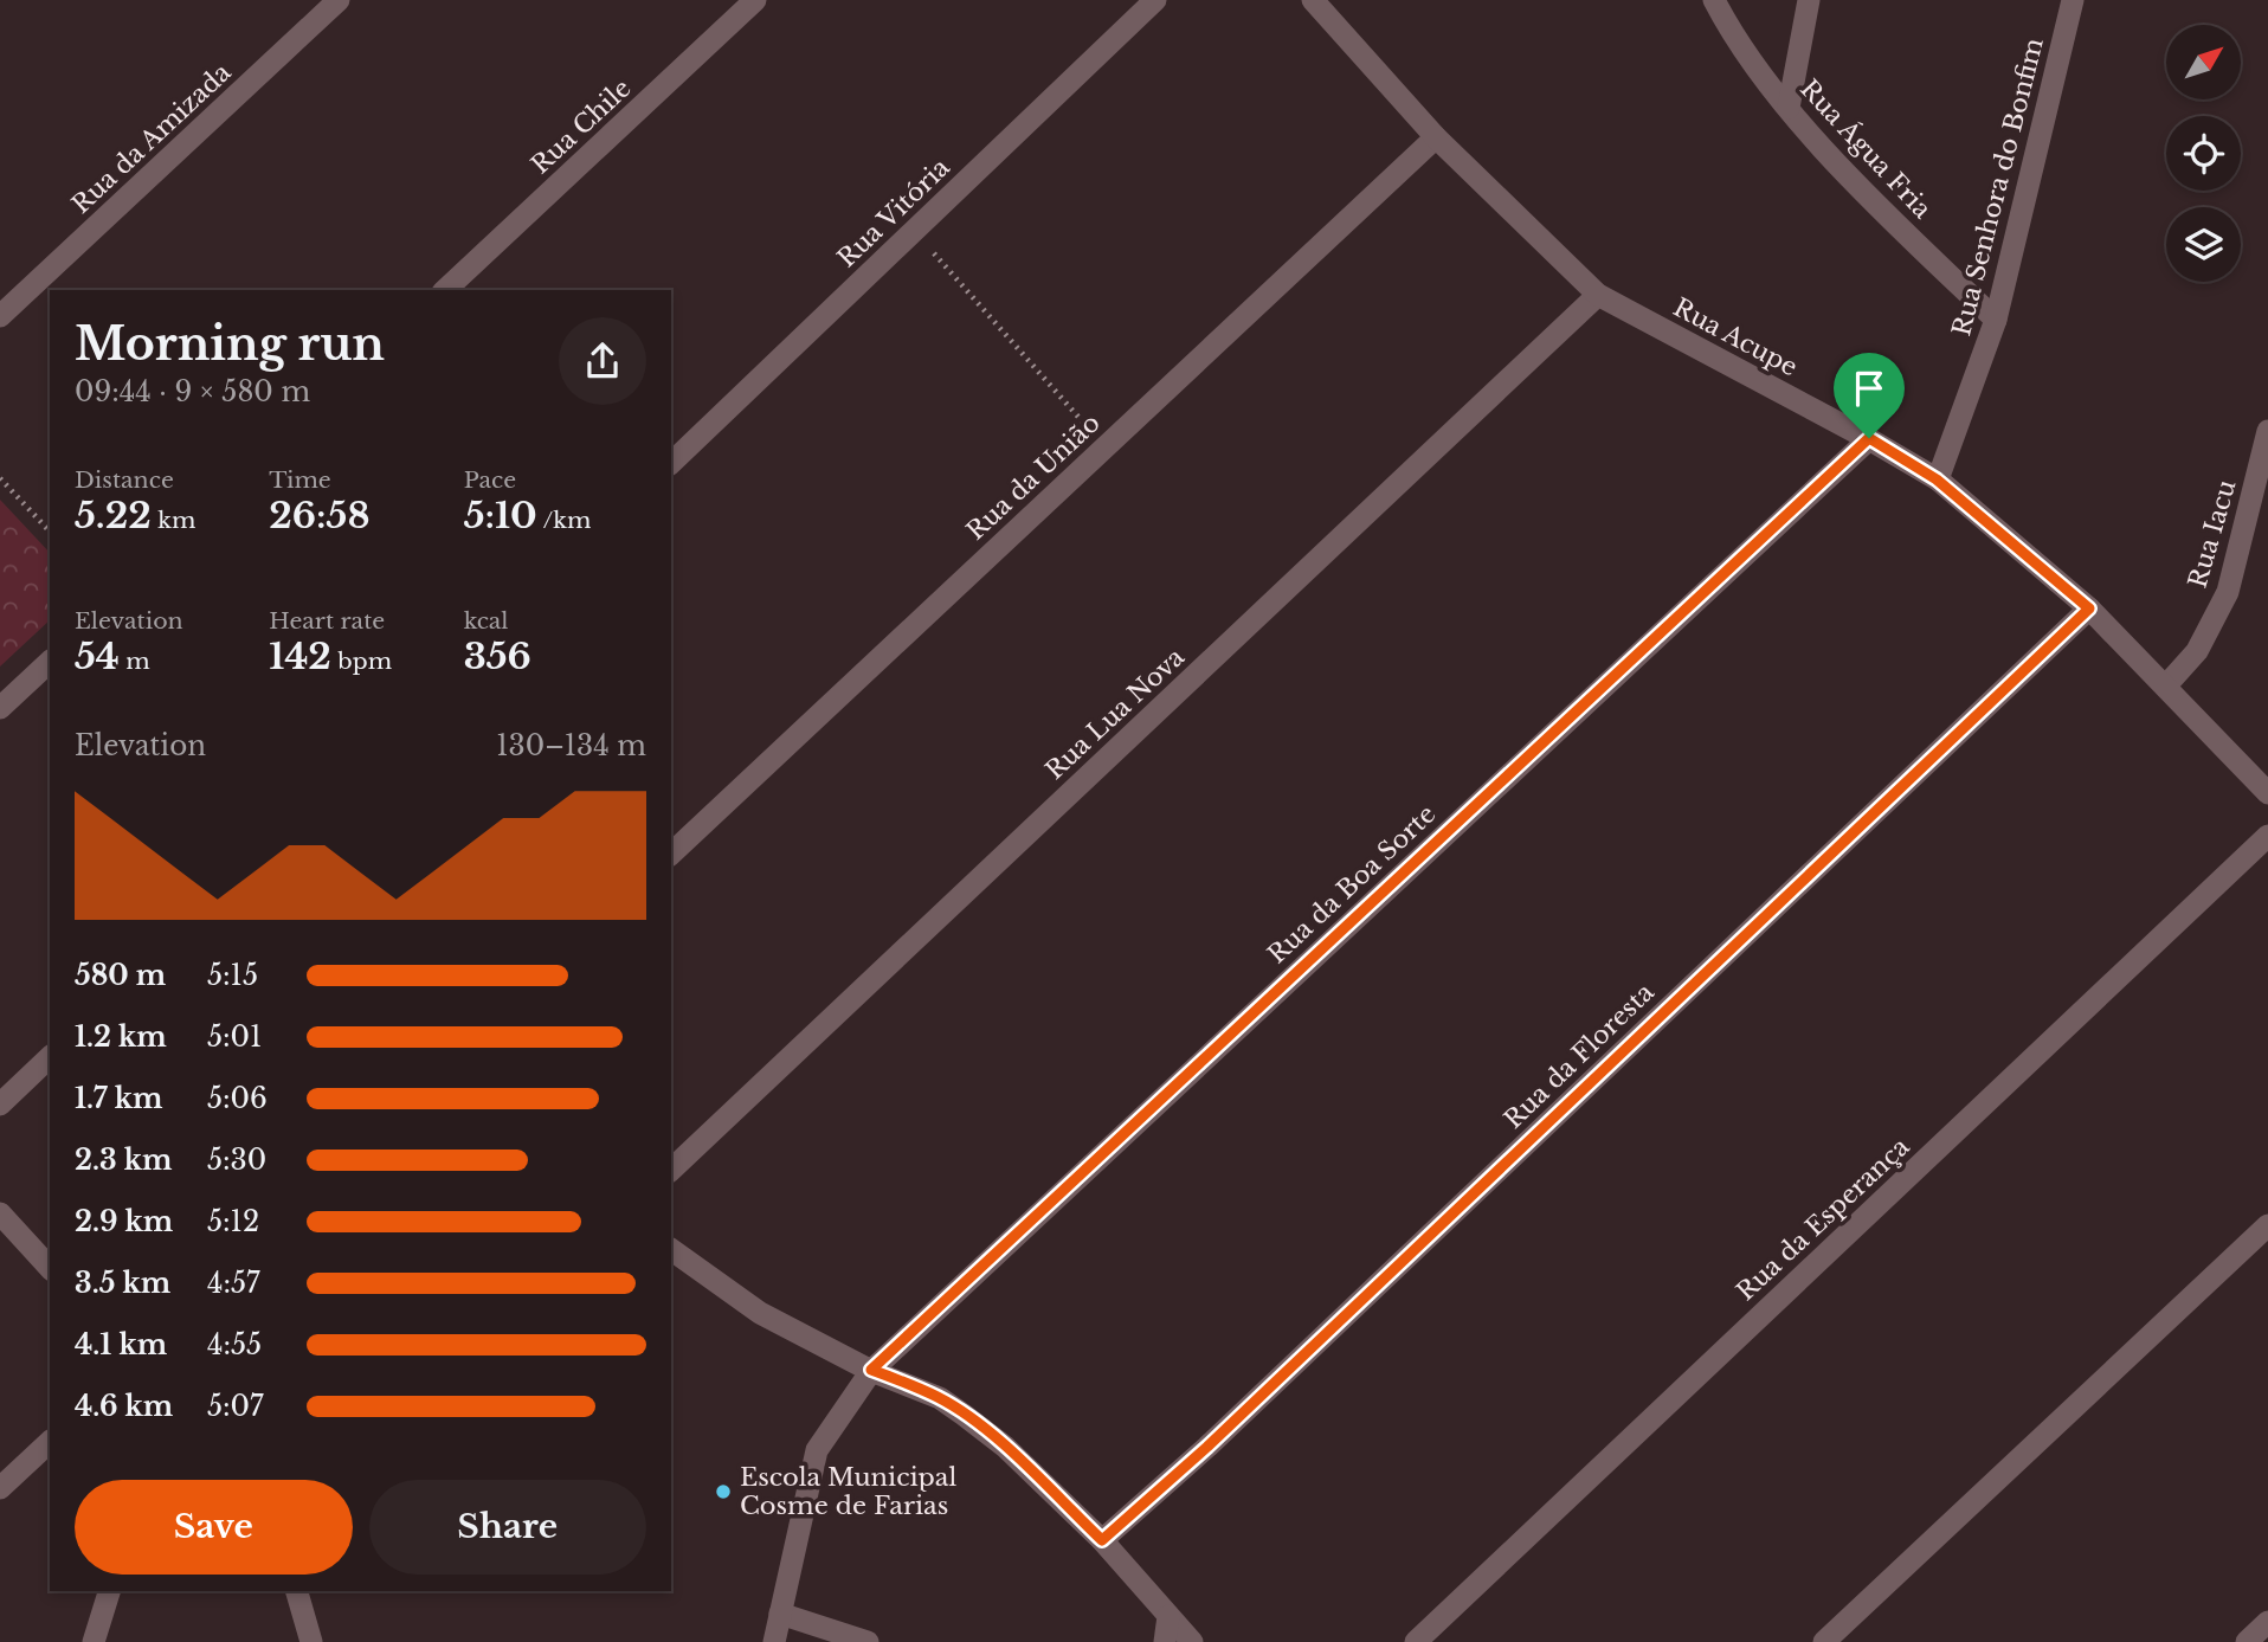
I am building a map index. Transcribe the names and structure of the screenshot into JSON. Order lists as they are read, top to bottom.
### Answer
{
  "streets": {
    "street": [
      "Rua Chile",
      "Rua da Amizada",
      "Rua Água Fria",
      "Rua Senhora do Bonfim",
      "Rua Vitória",
      "Rua Acupe",
      "Rua da União",
      "Rua Iacu",
      "Rua Lua Nova",
      "Rua da Boa Sorte",
      "Rua da Floresta",
      "Rua da Esperança"
    ]
  },
  "crossings": [
    ["Rua Água Fria", "Rua Senhora do Bonfim"],
    ["Rua Senhora do Bonfim", "Rua Acupe"],
    ["Rua Acupe", "Rua da União"],
    ["Rua Acupe", "Rua Iacu"],
    ["Rua Acupe", "Rua Lua Nova"],
    ["Rua Acupe", "Rua da Boa Sorte"],
    ["Rua Acupe", "Rua da Floresta"]
  ],
  "places": ["Escola Municipal Cosme de Farias"],
  "north": "top right",
  "page": {
    "heading": ["Morning run", "09:44 · 9 × 580 m"],
    "stats": [
      ["Distance", "5.22 km"],
      ["Time", "26:58"],
      ["Pace", "5:10 /km"],
      ["Elevation", "54 m"],
      ["Heart rate", "142 bpm"],
      ["kcal", "356"]
    ],
    "chart": ["Elevation", "130–134 m"],
    "list": [
      {
        "name": "580 m",
        "note": "5:15"
      },
      {
        "name": "1.2 km",
        "note": "5:01"
      },
      {
        "name": "1.7 km",
        "note": "5:06"
      },
      {
        "name": "2.3 km",
        "note": "5:30"
      },
      {
        "name": "2.9 km",
        "note": "5:12"
      },
      {
        "name": "3.5 km",
        "note": "4:57"
      },
      {
        "name": "4.1 km",
        "note": "4:55"
      },
      {
        "name": "4.6 km",
        "note": "5:07"
      }
    ],
    "buttons": ["Save", "Share"]
  }
}
